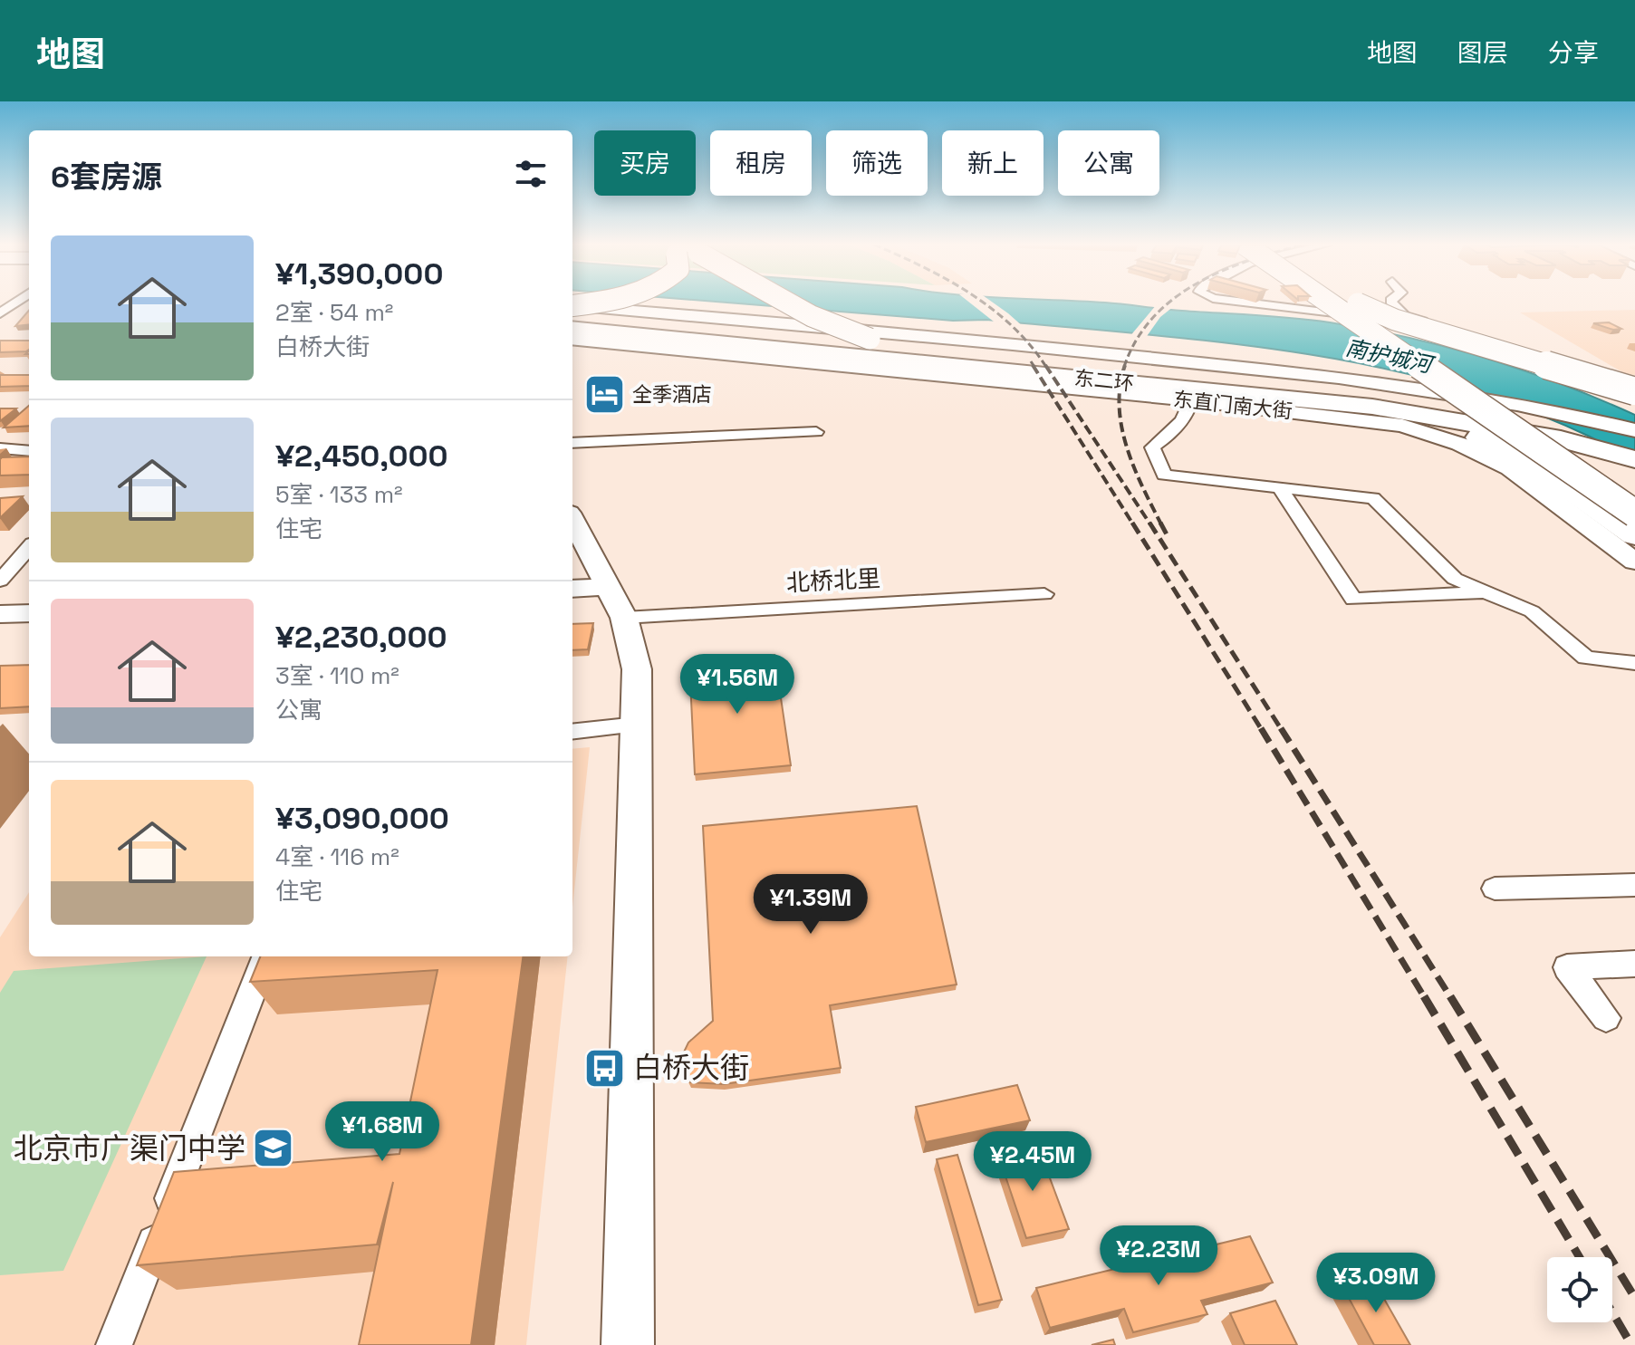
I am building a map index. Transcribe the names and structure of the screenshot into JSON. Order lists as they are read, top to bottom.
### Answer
{
  "streets": {
    "highway": ["东二环"],
    "street": ["东直门南大街", "北桥北里"]
  },
  "water": ["南护城河"],
  "places": {
    "hotel": ["全季酒店"],
    "bus stop": ["白桥大街"],
    "school or university": ["北京市广渠门中学"]
  },
  "page": {
    "header": "地图",
    "nav": ["地图", "图层", "分享"],
    "chip": [
      "买房",
      "租房",
      "筛选",
      "新上",
      "公寓"
    ],
    "heading": "6套房源",
    "list": [
      {
        "name": "¥1,390,000",
        "note": "2室 · 54 m² · 白桥大街"
      },
      {
        "name": "¥2,450,000",
        "note": "5室 · 133 m² · 住宅"
      },
      {
        "name": "¥2,230,000",
        "note": "3室 · 110 m² · 公寓"
      },
      {
        "name": "¥3,090,000",
        "note": "4室 · 116 m² · 住宅"
      }
    ],
    "price": [
      "¥1.56M",
      "¥1.39M",
      "¥1.68M",
      "¥2.45M",
      "¥2.23M",
      "¥3.09M"
    ]
  }
}
